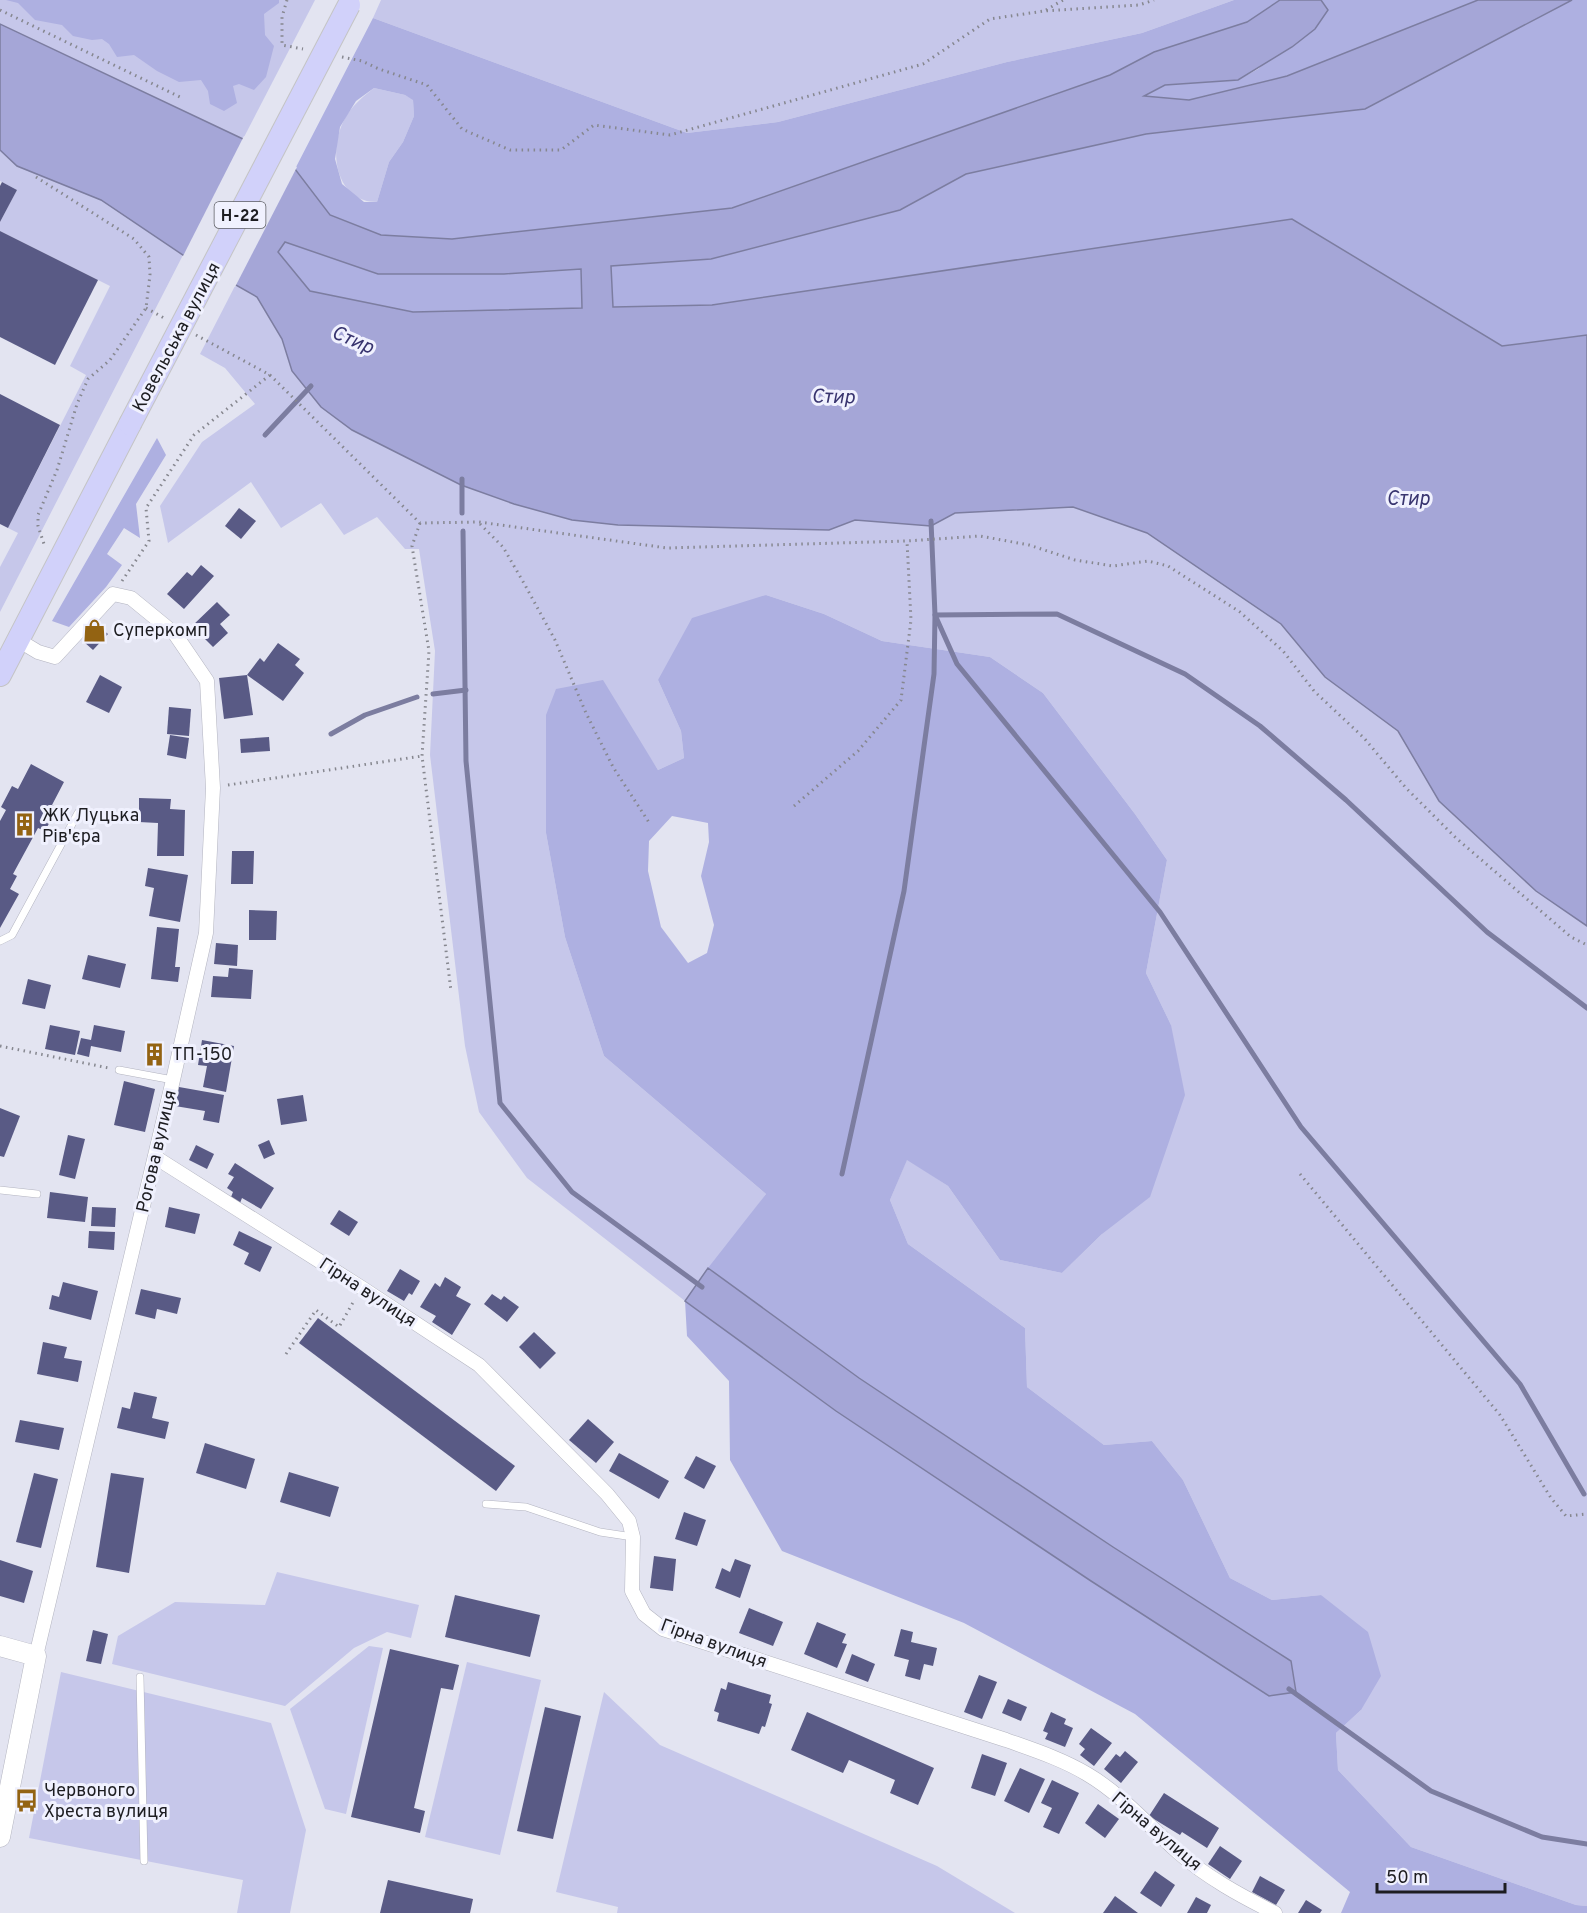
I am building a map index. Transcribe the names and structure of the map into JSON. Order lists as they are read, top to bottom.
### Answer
{
  "streets": {
    "main road": ["Н-22", "Ковельська вулиця"],
    "street": ["Рогова вулиця", "Гірна вулиця"]
  },
  "crossings": [
    ["Рогова вулиця", "Гірна вулиця"]
  ],
  "water": ["Стир"],
  "places": {
    "shop": ["Суперкомп"],
    "building": ["ЖК Луцька Рів'єра", "ТП-150"],
    "bus stop": ["Червоного Хреста вулиця"]
  },
  "scale_bar": "50 m"
}
